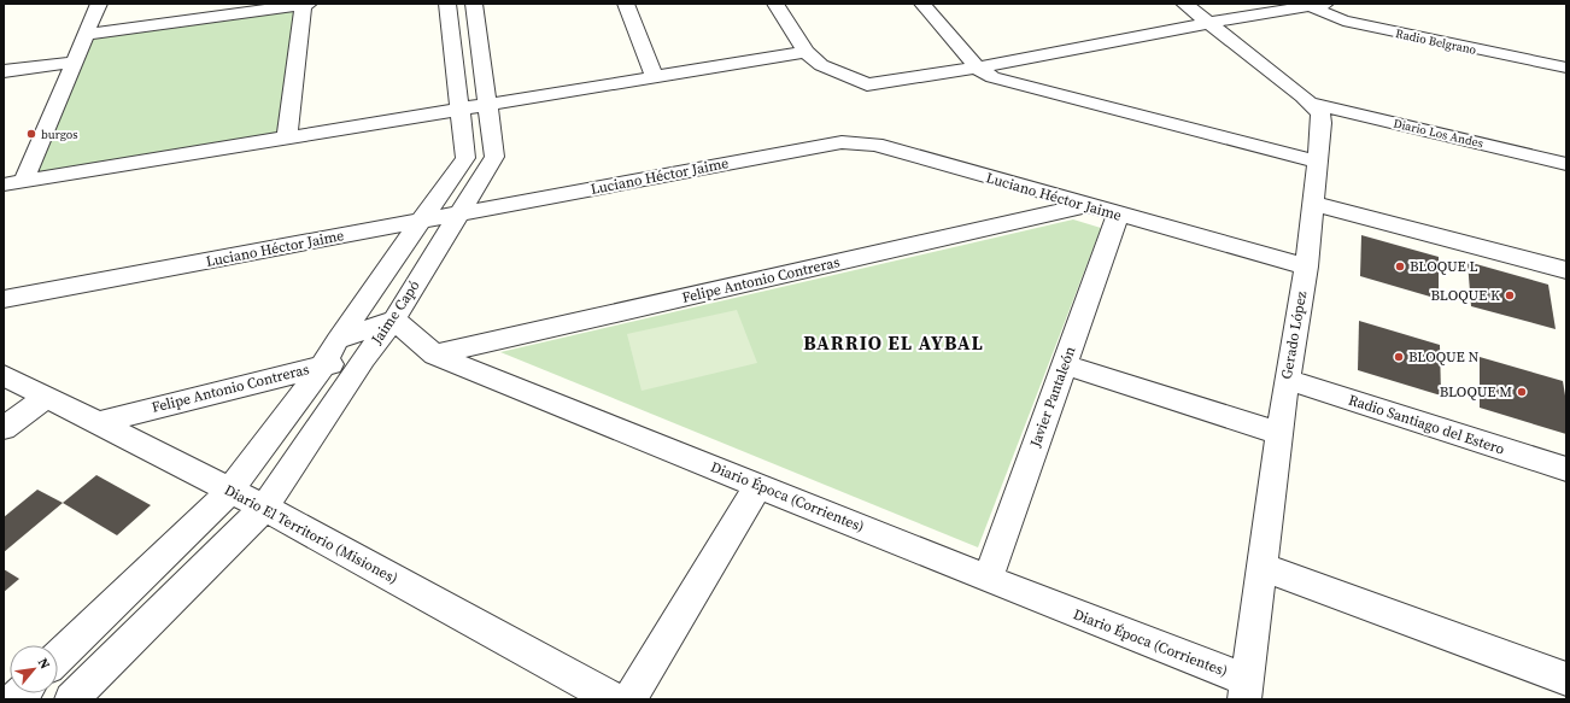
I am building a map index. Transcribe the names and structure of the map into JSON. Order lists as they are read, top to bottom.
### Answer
{
  "streets": {
    "street": [
      "Radio Belgrano",
      "Diario Los Andes",
      "Luciano Héctor Jaime",
      "Felipe Antonio Contreras",
      "Jaime Capó",
      "Gerado López",
      "Javier Pantaleón",
      "Radio Santiago del Estero",
      "Diario Época (Corrientes)",
      "Diario El Territorio (Misiones)"
    ]
  },
  "crossings": [
    ["Diario Los Andes", "Gerado López"],
    ["Luciano Héctor Jaime", "Felipe Antonio Contreras"],
    ["Luciano Héctor Jaime", "Jaime Capó"],
    ["Luciano Héctor Jaime", "Gerado López"],
    ["Luciano Héctor Jaime", "Javier Pantaleón"],
    ["Felipe Antonio Contreras", "Jaime Capó"],
    ["Felipe Antonio Contreras", "Diario Época (Corrientes)"],
    ["Felipe Antonio Contreras", "Diario El Territorio (Misiones)"],
    ["Jaime Capó", "Diario Época (Corrientes)"],
    ["Jaime Capó", "Diario El Territorio (Misiones)"],
    ["Gerado López", "Radio Santiago del Estero"],
    ["Gerado López", "Diario Época (Corrientes)"],
    ["Javier Pantaleón", "Diario Época (Corrientes)"]
  ],
  "districts": ["BARRIO EL AYBAL"],
  "places": [
    "burgos",
    "BLOQUE L",
    "BLOQUE K",
    "BLOQUE N",
    "BLOQUE M"
  ],
  "north": "top right"
}
